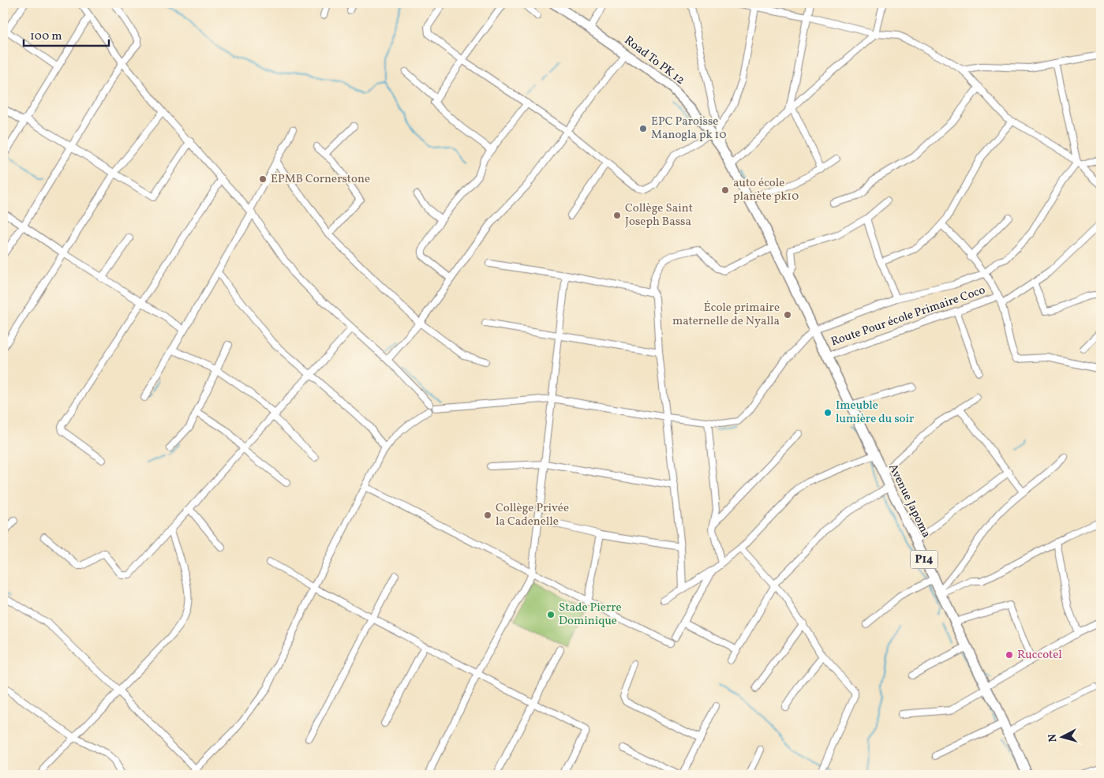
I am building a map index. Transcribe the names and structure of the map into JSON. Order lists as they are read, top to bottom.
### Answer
{
  "streets": {
    "main road": ["Road To PK 12", "Avenue Japoma", "P14"],
    "street": ["Route Pour école Primaire Coco"]
  },
  "crossings": [
    ["Road To PK 12", "Avenue Japoma"],
    ["Route Pour école Primaire Coco", "Avenue Japoma"]
  ],
  "places": [
    "EPC Paroisse Manogla pk 10",
    "EPMB Cornerstone",
    "auto école planète pk10",
    "Collège Saint Joseph Bassa",
    "École primaire maternelle de Nyalla",
    "Imeuble lumière du soir",
    "Collège Privée la Cadenelle",
    "Stade Pierre Dominique",
    "Ruccotel"
  ],
  "scale_bar": "100 m",
  "north": "left"
}
